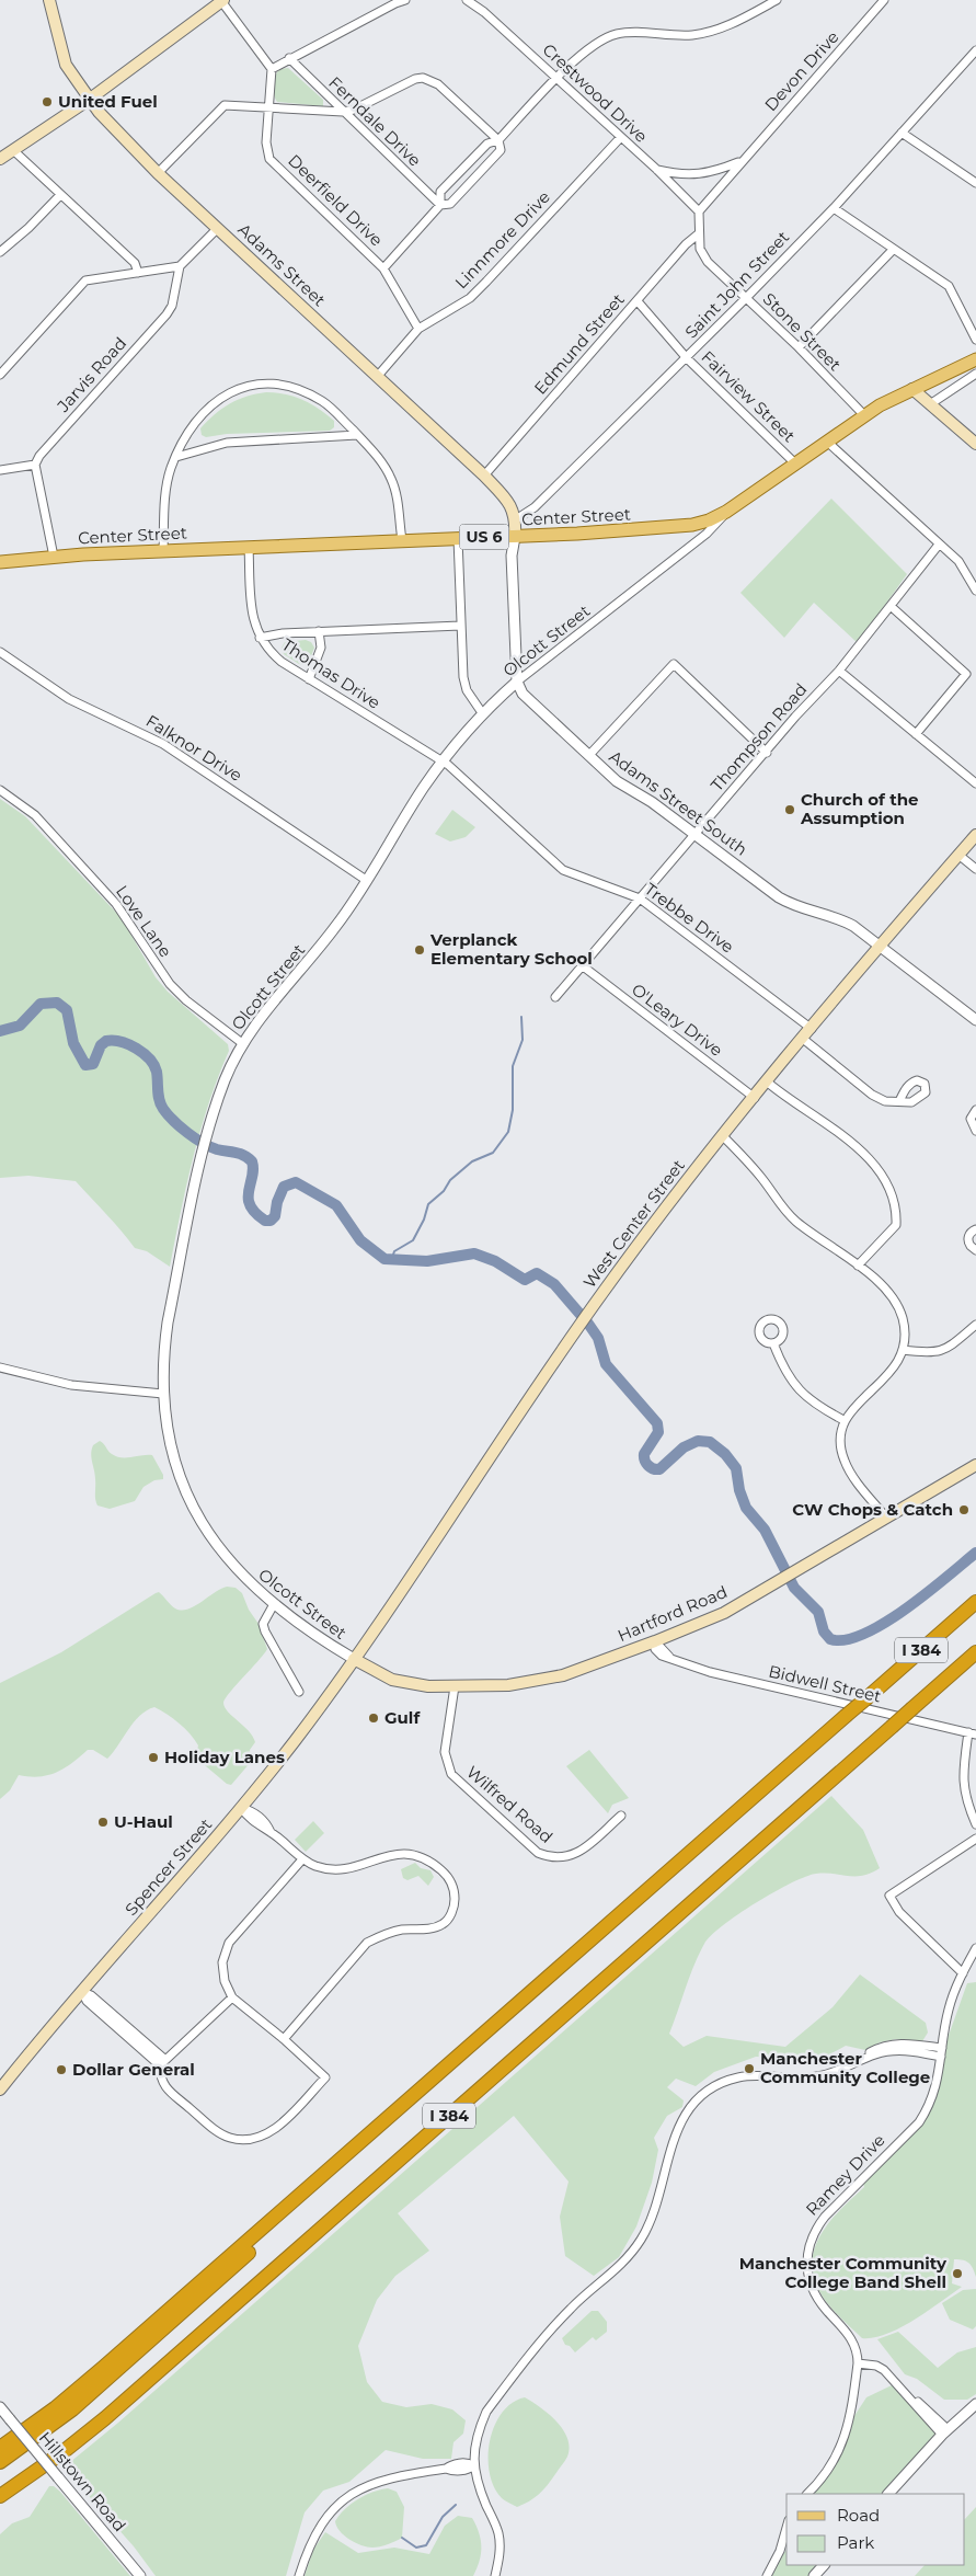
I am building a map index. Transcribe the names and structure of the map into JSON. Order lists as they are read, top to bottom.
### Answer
{
  "streets": {
    "highway": ["I 384"],
    "main road": [
      "Adams Street",
      "Center Street",
      "US 6",
      "West Center Street",
      "Hartford Road",
      "Spencer Street"
    ],
    "street": [
      "Devon Drive",
      "Crestwood Drive",
      "Ferndale Drive",
      "Deerfield Drive",
      "Linnmore Drive",
      "Saint John Street",
      "Stone Street",
      "Edmund Street",
      "Jarvis Road",
      "Fairview Street",
      "Olcott Street",
      "Thomas Drive",
      "Thompson Road",
      "Falknor Drive",
      "Adams Street South",
      "Trebbe Drive",
      "Love Lane",
      "O'Leary Drive",
      "Bidwell Street",
      "Wilfred Road",
      "Ramey Drive",
      "Hillstown Road"
    ]
  },
  "crossings": [
    ["Devon Drive", "Crestwood Drive"],
    ["Devon Drive", "Stone Street"],
    ["Crestwood Drive", "Linnmore Drive"],
    ["Crestwood Drive", "Stone Street"],
    ["Deerfield Drive", "Linnmore Drive"],
    ["Linnmore Drive", "Adams Street"],
    ["Adams Street", "Saint John Street"],
    ["Adams Street", "Edmund Street"],
    ["Saint John Street", "Stone Street"],
    ["Saint John Street", "Fairview Street"],
    ["Stone Street", "Edmund Street"],
    ["Stone Street", "Center Street"],
    ["Edmund Street", "Fairview Street"],
    ["Fairview Street", "Center Street"],
    ["Center Street", "Olcott Street"],
    ["Center Street", "Thomas Drive"],
    ["Olcott Street", "Thomas Drive"],
    ["Olcott Street", "Falknor Drive"],
    ["Olcott Street", "Adams Street South"],
    ["Olcott Street", "Trebbe Drive"],
    ["Olcott Street", "Love Lane"],
    ["Olcott Street", "West Center Street"],
    ["Olcott Street", "Hartford Road"],
    ["Olcott Street", "Spencer Street"],
    ["Thomas Drive", "Trebbe Drive"],
    ["Thompson Road", "Adams Street South"],
    ["Thompson Road", "Trebbe Drive"],
    ["Thompson Road", "O'Leary Drive"],
    ["Adams Street South", "West Center Street"],
    ["Trebbe Drive", "West Center Street"],
    ["O'Leary Drive", "West Center Street"],
    ["West Center Street", "Hartford Road"],
    ["West Center Street", "Spencer Street"],
    ["Hartford Road", "Bidwell Street"],
    ["Hartford Road", "Wilfred Road"],
    ["Hartford Road", "Spencer Street"]
  ],
  "places": [
    "United Fuel",
    "Church of the Assumption",
    "Verplanck Elementary School",
    "CW Chops & Catch",
    "Gulf",
    "Holiday Lanes",
    "U-Haul",
    "Manchester Community College",
    "Dollar General",
    "Manchester Community College Band Shell"
  ],
  "legend": ["Road", "Park"]
}
